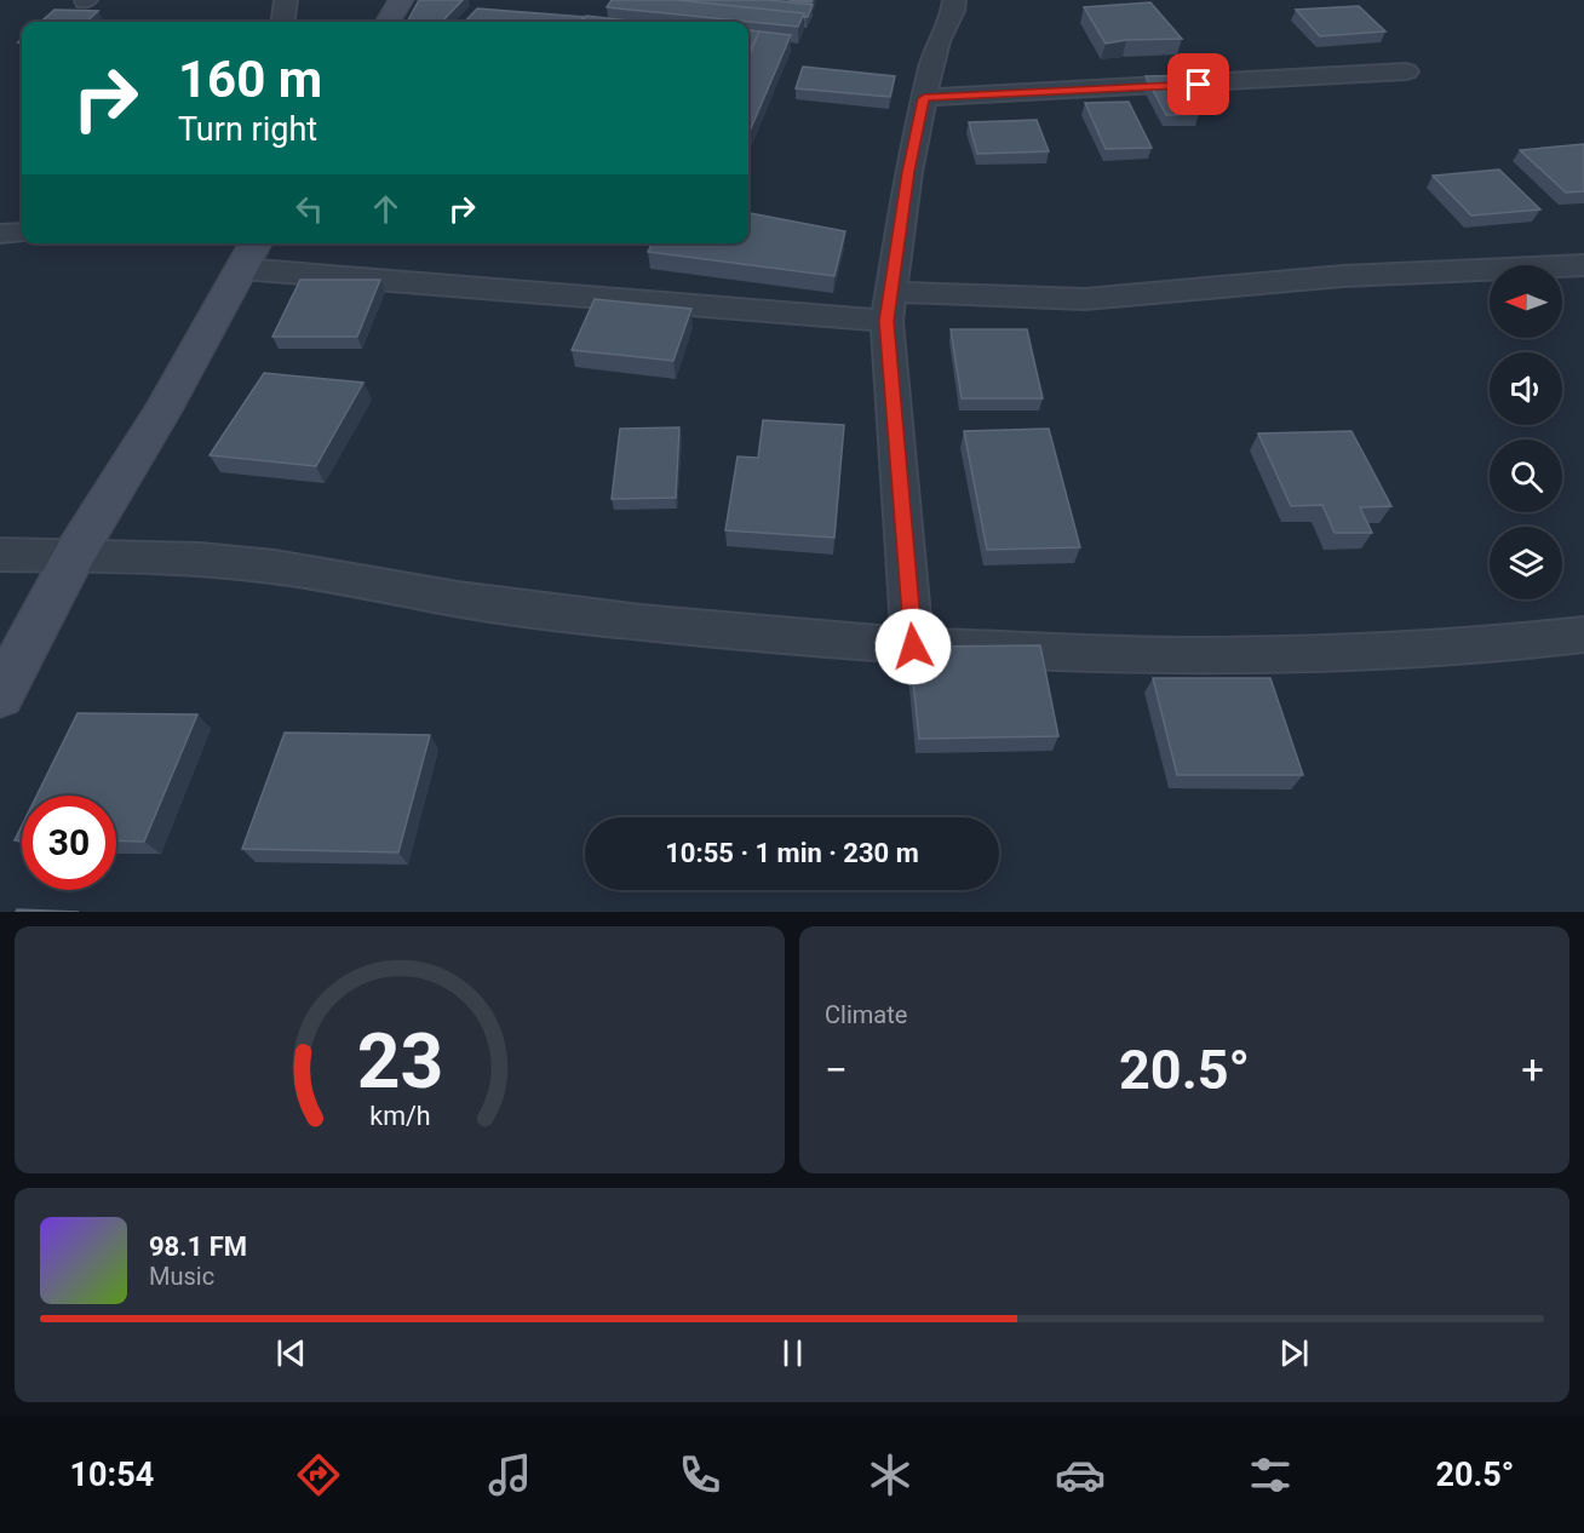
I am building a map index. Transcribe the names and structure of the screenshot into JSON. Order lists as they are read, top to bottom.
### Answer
{
  "north": "left",
  "page": {
    "turn": ["160 m", "Turn right"],
    "limit": "30",
    "trip": "10:55 · 1 min · 230 m",
    "tile": "Climate",
    "heat": ["−", "20.5°", "+"],
    "song": ["98.1 FM", "Music"],
    "tabs": ["10:54", "20.5°"],
    "gauge": ["23", "km/h"]
  }
}
